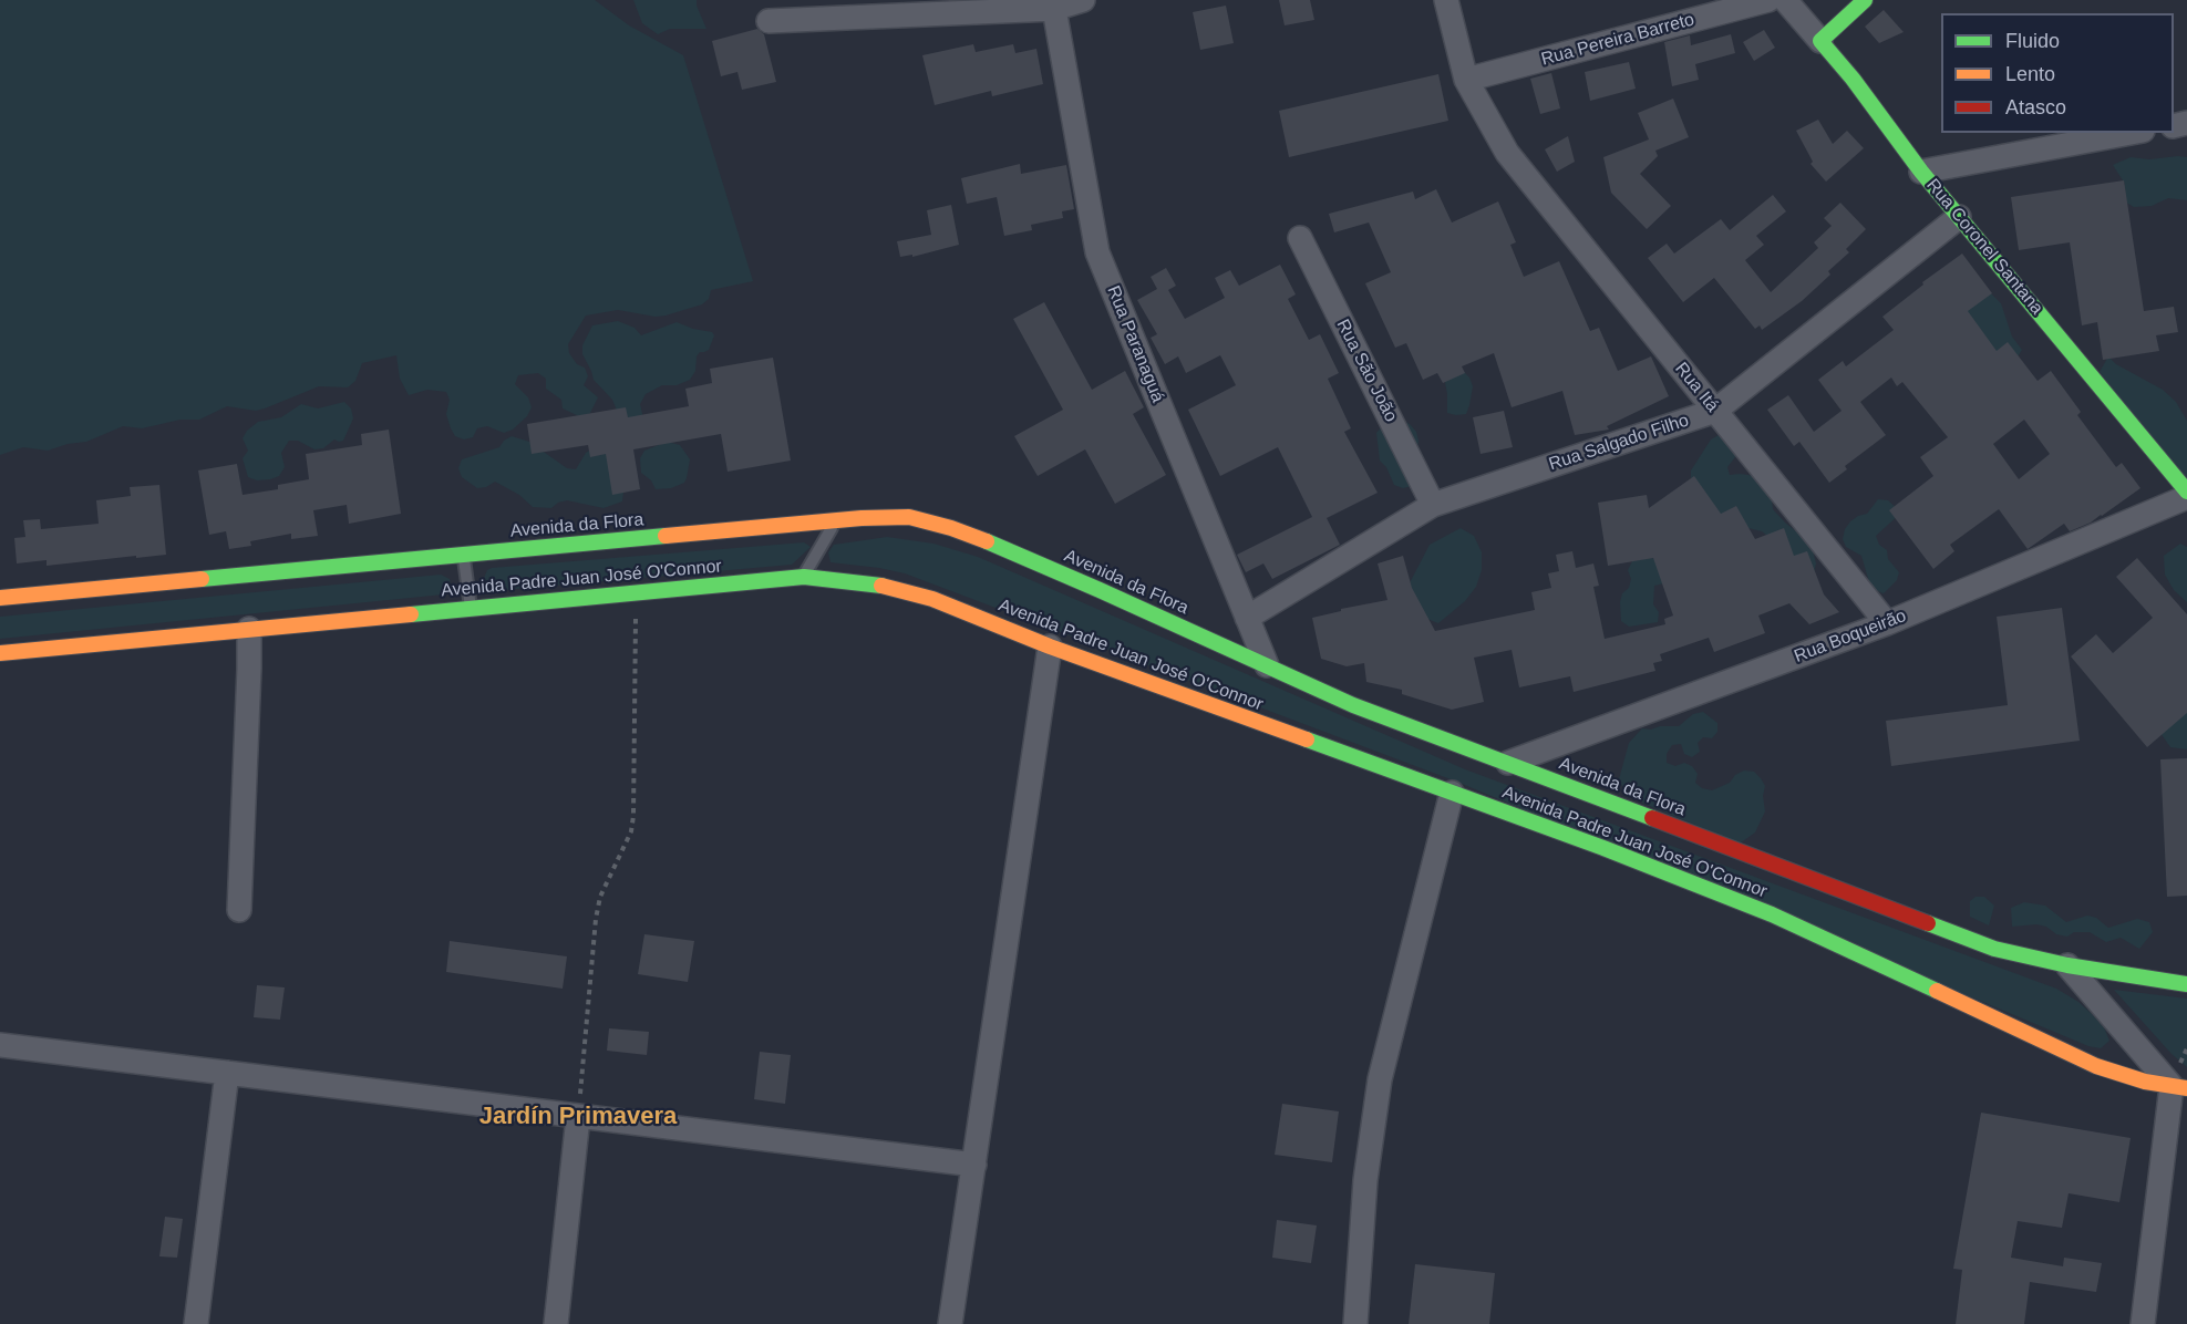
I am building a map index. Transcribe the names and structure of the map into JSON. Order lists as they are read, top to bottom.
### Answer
{
  "streets": {
    "main road": ["Rua Coronel Santana", "Avenida da Flora", "Avenida Padre Juan José O'Connor"],
    "street": [
      "Rua Pereira Barreto",
      "Rua Paranaguá",
      "Rua São João",
      "Rua Itá",
      "Rua Salgado Filho",
      "Rua Boqueirão"
    ]
  },
  "crossings": [
    ["Rua Pereira Barreto", "Rua Itá"],
    ["Rua Coronel Santana", "Rua Salgado Filho"],
    ["Rua Paranaguá", "Rua Salgado Filho"],
    ["Rua Paranaguá", "Avenida da Flora"],
    ["Rua São João", "Rua Salgado Filho"],
    ["Rua Itá", "Rua Salgado Filho"],
    ["Rua Itá", "Rua Boqueirão"],
    ["Avenida da Flora", "Rua Boqueirão"]
  ],
  "districts": ["Jardín Primavera"],
  "legend": ["Fluido", "Lento", "Atasco"]
}
